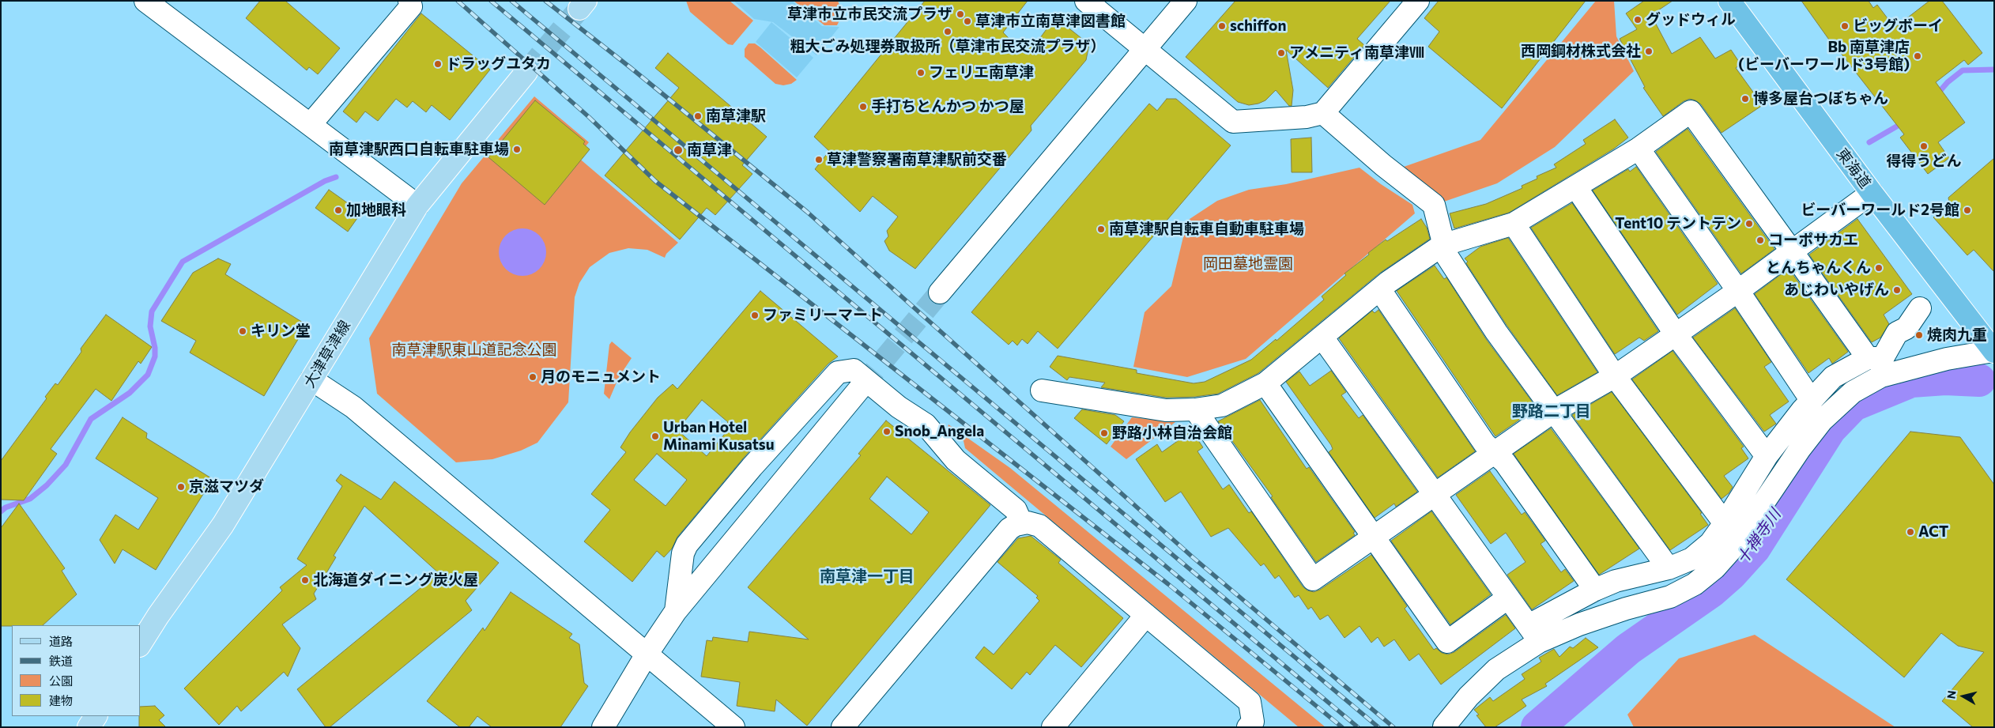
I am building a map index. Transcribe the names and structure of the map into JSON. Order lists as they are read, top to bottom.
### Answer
{
  "streets": {
    "highway": ["東海道"],
    "main road": ["大津草津線"]
  },
  "districts": ["野路二丁目", "南草津一丁目"],
  "water": ["十禅寺川"],
  "parks": ["岡田墓地霊園", "南草津駅東山道記念公園"],
  "places": [
    "草津市立市民交流プラザ",
    "グッドウィル",
    "草津市立南草津図書館",
    "schiffon",
    "ビッグボーイ",
    "粗大ごみ処理券取扱所（草津市民交流プラザ）",
    "西岡鋼材株式会社",
    "アメニティ南草津Ⅷ",
    "Bb 南草津店 (ビーバーワールド3号館)",
    "ドラッグユタカ",
    "フェリエ南草津",
    "博多屋台つぼちゃん",
    "手打ちとんかつ かつ屋",
    "南草津駅",
    "得得うどん",
    "南草津駅西口自転車駐車場",
    "南草津",
    "草津警察署南草津駅前交番",
    "加地眼科",
    "ビーバーワールド2号館",
    "Tent10 テントテン",
    "南草津駅自転車自動車駐車場",
    "コーポサカエ",
    "とんちゃんくん",
    "あじわいやげん",
    "ファミリーマート",
    "キリン堂",
    "焼肉九重",
    "月のモニュメント",
    "Snob_Angela",
    "野路小林自治会館",
    "Urban Hotel Minami Kusatsu",
    "京滋マツダ",
    "ACT",
    "北海道ダイニング炭火屋"
  ],
  "legend": [
    "道路",
    "鉄道",
    "公園",
    "建物"
  ],
  "north": "left"
}
